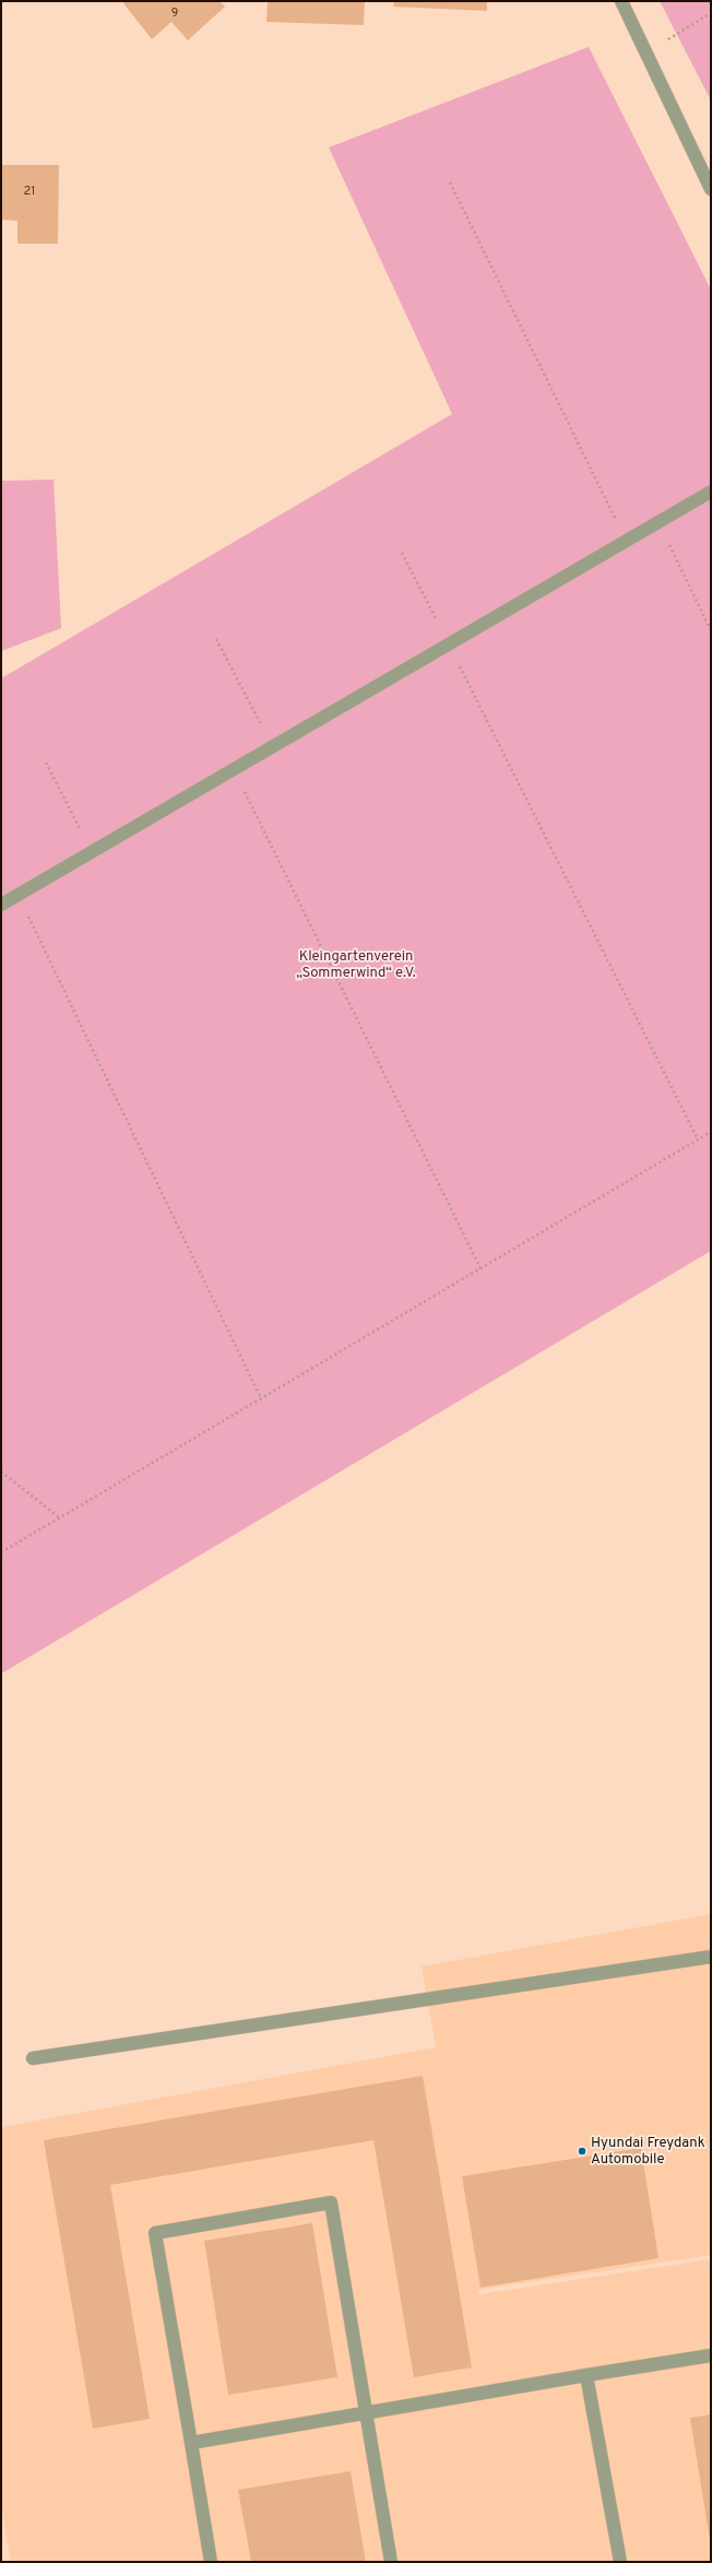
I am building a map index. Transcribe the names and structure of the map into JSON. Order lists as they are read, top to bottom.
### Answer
{
  "parks": ["Kleingartenverein „Sommerwind“ e.V."],
  "places": ["Hyundai Freydank Automobile"],
  "house_numbers": ["9", "21"]
}
